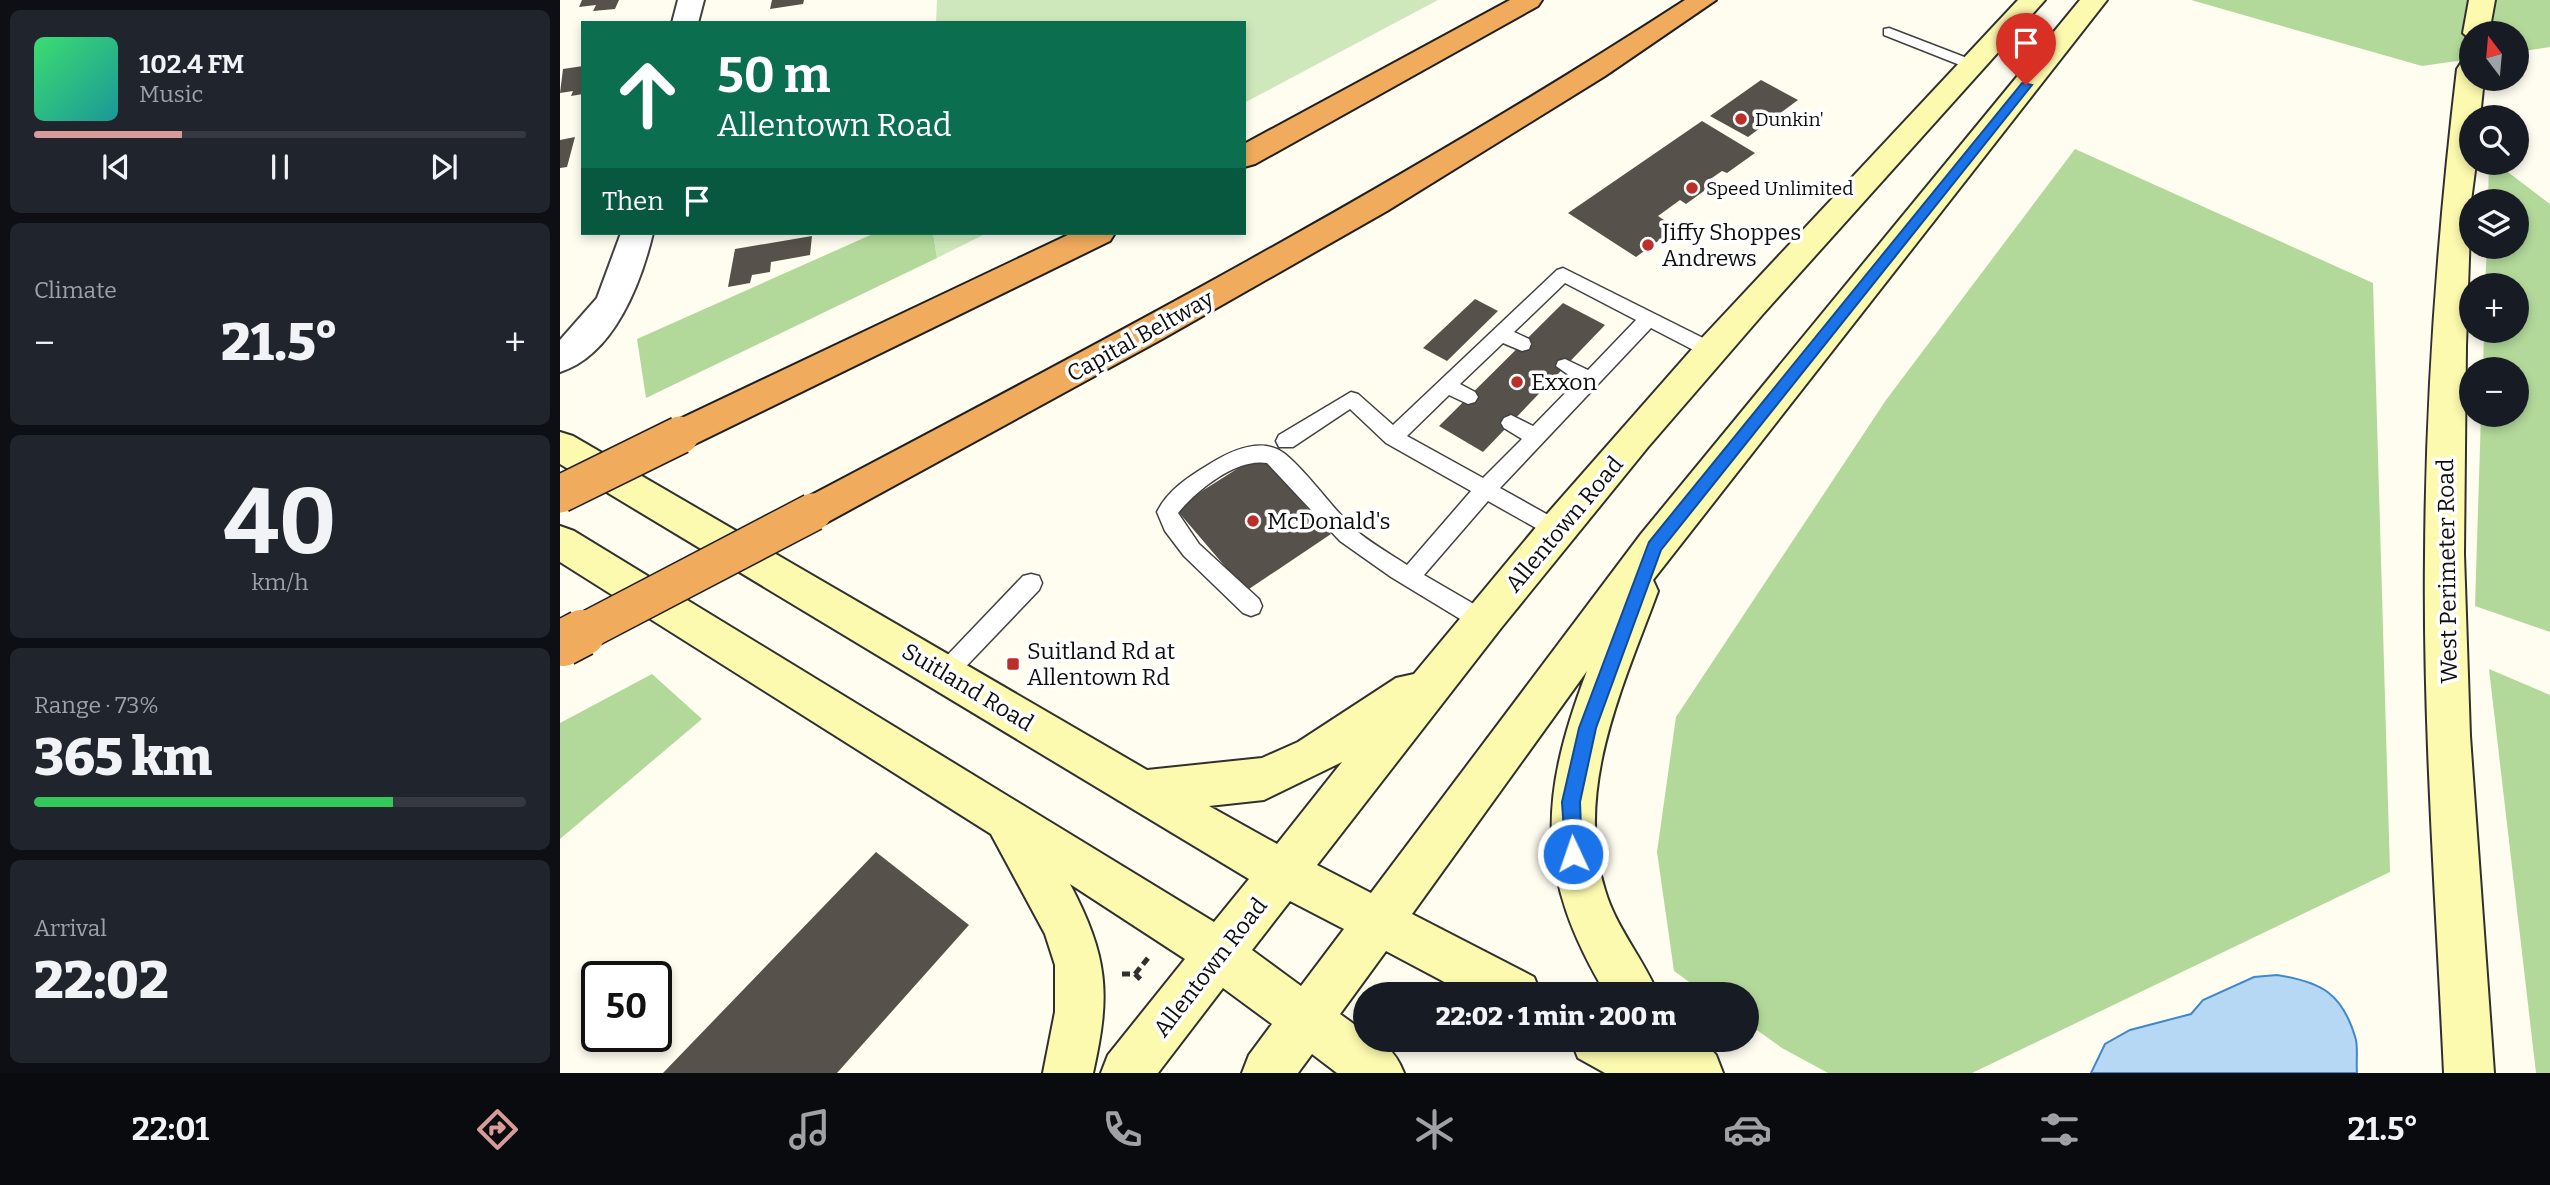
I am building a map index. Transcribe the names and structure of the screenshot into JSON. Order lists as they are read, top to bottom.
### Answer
{
  "streets": {
    "highway": ["Capital Beltway"],
    "main road": ["Allentown Road", "West Perimeter Road", "Suitland Road"]
  },
  "crossings": [
    ["Allentown Road", "Suitland Road"]
  ],
  "places": {
    "other": [
      "Dunkin'",
      "Speed Unlimited",
      "Jiffy Shoppes Andrews",
      "Exxon",
      "McDonald's"
    ],
    "transit": ["Suitland Rd at Allentown Rd"]
  },
  "north": "top",
  "page": {
    "map_buttons": ["+", "−"],
    "turn": ["50 m", "Allentown Road"],
    "song": ["102.4 FM", "Music"],
    "then": "Then",
    "tile": [
      "Climate",
      ["40", "km/h"],
      ["Range · 73%", "365 km"],
      ["Arrival", "22:02"]
    ],
    "heat": ["−", "21.5°", "+"],
    "limit": "50",
    "trip": "22:02 · 1 min · 200 m",
    "tabs": ["22:01", "21.5°"]
  }
}
